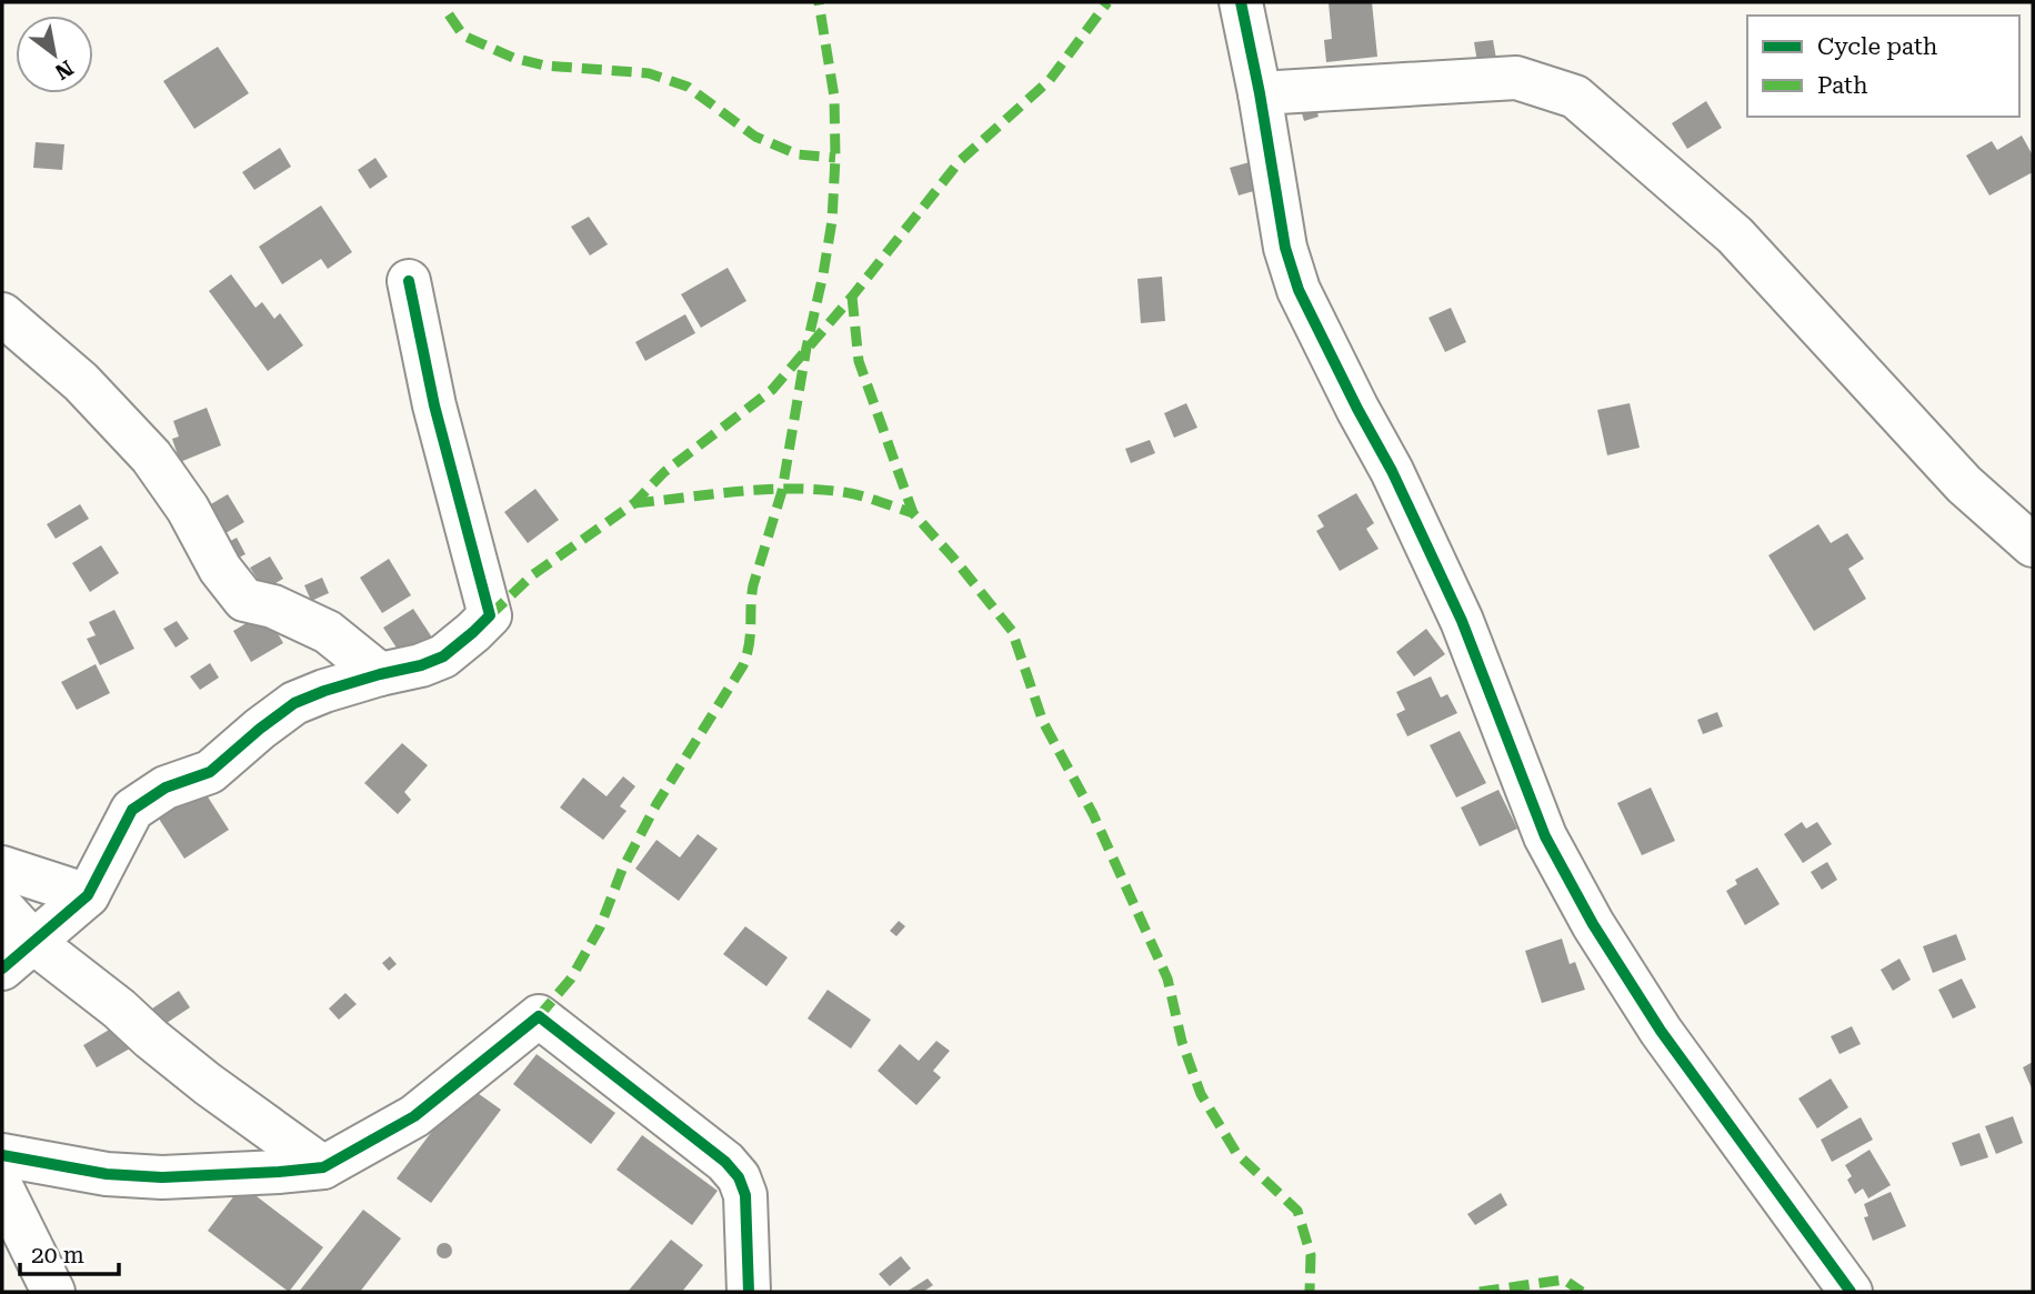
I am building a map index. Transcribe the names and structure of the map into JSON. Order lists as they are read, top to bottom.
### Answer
{
  "legend": ["Cycle path", "Path"],
  "scale_bar": "20 m",
  "north": "bottom right"
}
